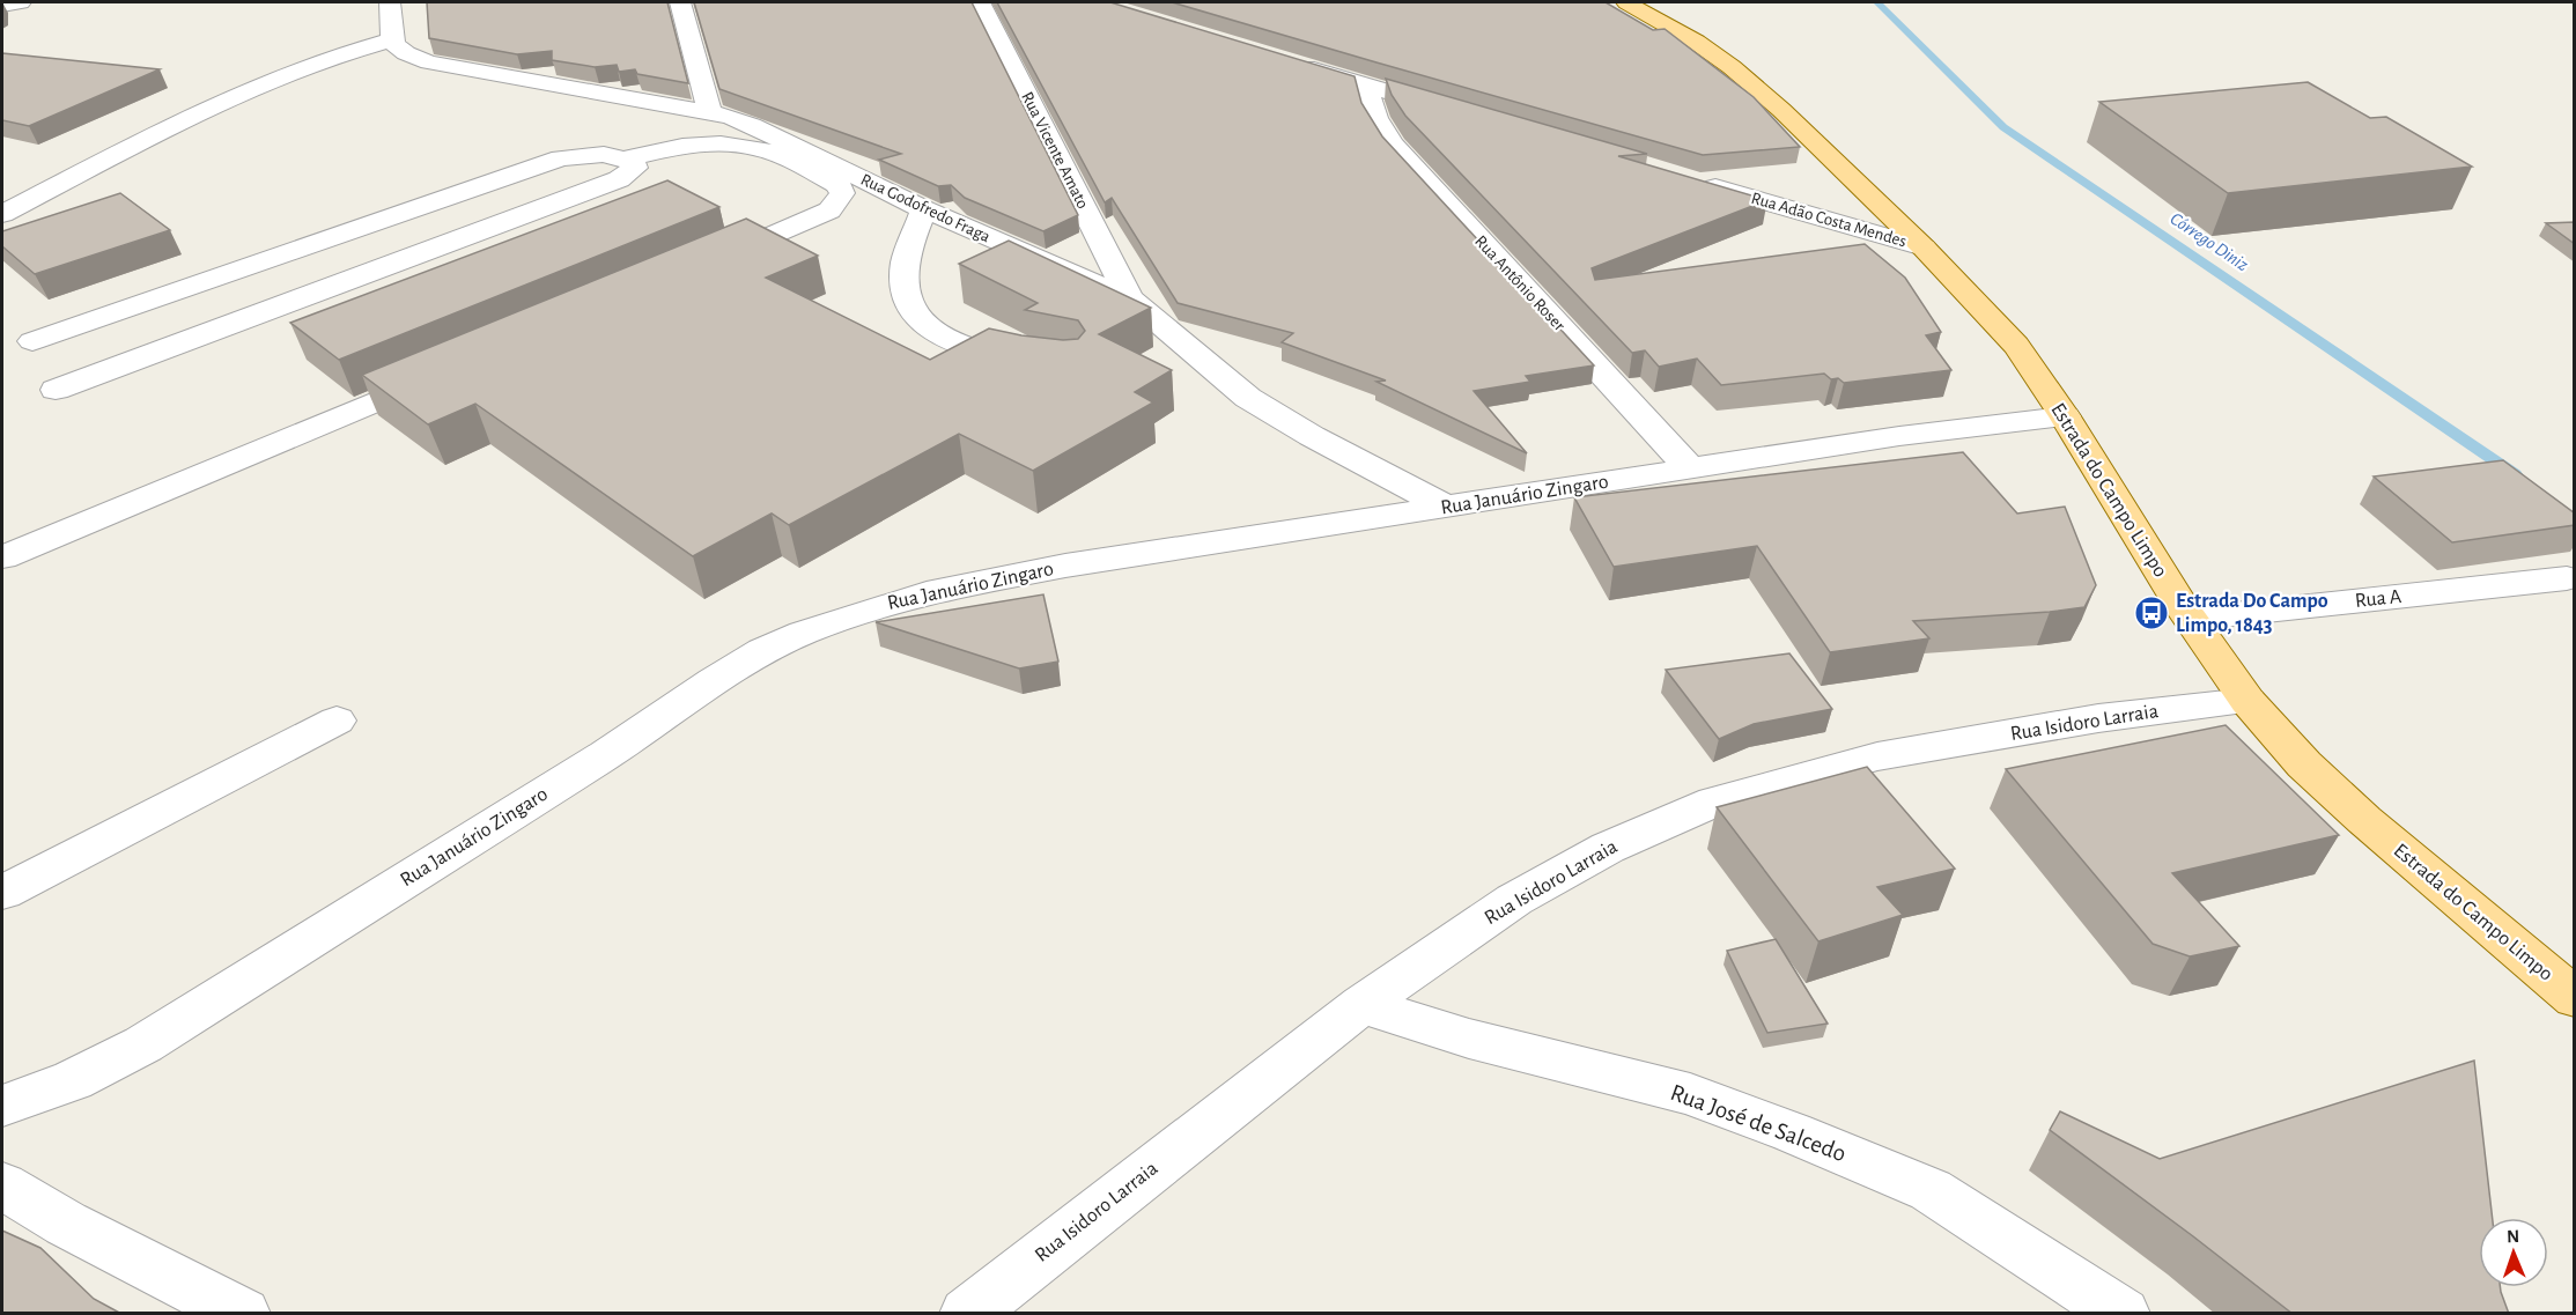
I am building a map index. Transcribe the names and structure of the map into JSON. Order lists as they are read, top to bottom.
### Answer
{
  "streets": {
    "main road": ["Estrada do Campo Limpo"],
    "street": [
      "Rua Vicente Amato",
      "Rua Godofredo Fraga",
      "Rua Adão Costa Mendes",
      "Rua Antônio Roser",
      "Rua Januário Zingaro",
      "Rua A",
      "Rua Isidoro Larraia",
      "Rua José de Salcedo"
    ]
  },
  "crossings": [
    ["Rua Vicente Amato", "Rua Godofredo Fraga"],
    ["Rua Godofredo Fraga", "Rua Januário Zingaro"],
    ["Rua Adão Costa Mendes", "Estrada do Campo Limpo"],
    ["Rua Antônio Roser", "Rua Januário Zingaro"],
    ["Estrada do Campo Limpo", "Rua Januário Zingaro"],
    ["Estrada do Campo Limpo", "Rua A"],
    ["Estrada do Campo Limpo", "Rua Isidoro Larraia"],
    ["Rua Isidoro Larraia", "Rua José de Salcedo"]
  ],
  "water": ["Córrego Diniz"],
  "places": {
    "bus stop": ["Estrada Do Campo Limpo, 1843"]
  },
  "north": "top"
}
